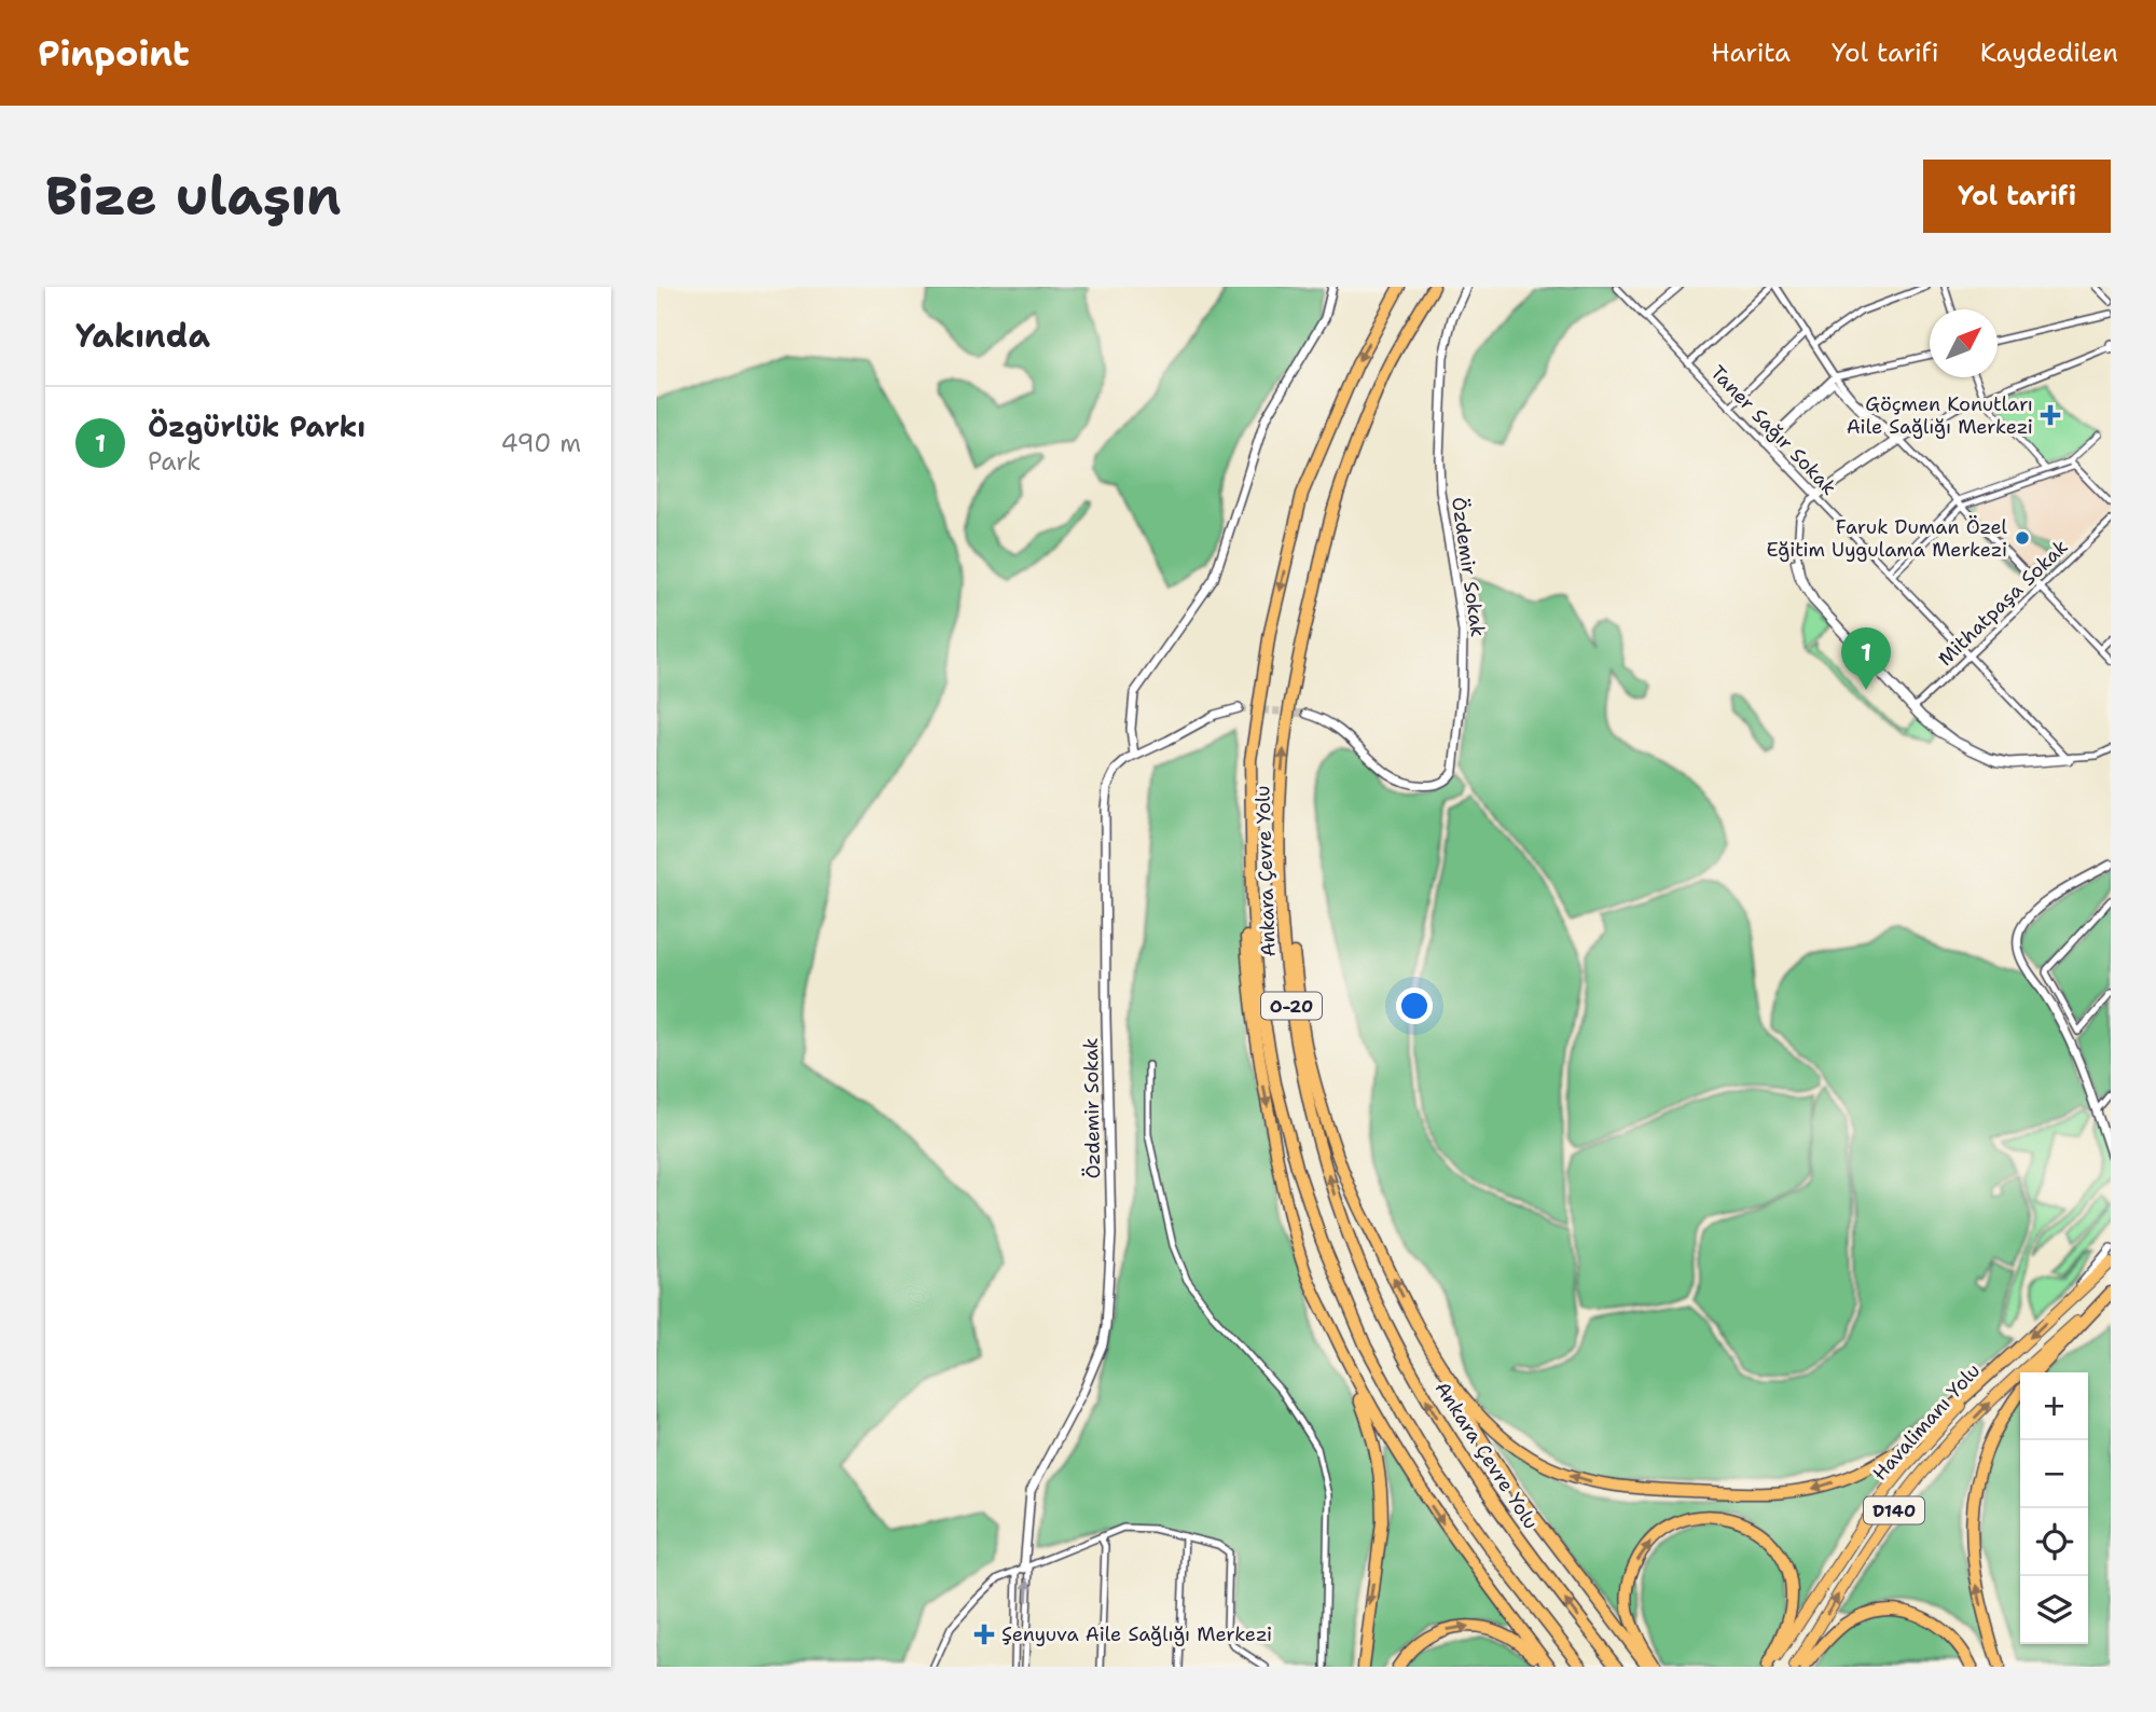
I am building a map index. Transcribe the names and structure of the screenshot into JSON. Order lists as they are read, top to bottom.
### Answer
{
  "streets": {
    "highway": [
      "Ankara Çevre Yolu",
      "O-20",
      "Havalimanı Yolu",
      "D140"
    ],
    "street": ["Taner Sağır Sokak", "Özdemir Sokak", "Mithatpaşa Sokak"]
  },
  "crossings": [
    ["Taner Sağır Sokak", "Mithatpaşa Sokak"]
  ],
  "places": {
    "health": ["Göçmen Konutları Aile Sağlığı Merkezi", "Şenyuva Aile Sağlığı Merkezi"],
    "other": ["Faruk Duman Özel Eğitim Uygulama Merkezi"]
  },
  "north": "top right",
  "page": {
    "header": "Pinpoint",
    "nav": ["Harita", "Yol tarifi", "Kaydedilen"],
    "buttons": "Yol tarifi",
    "title": "Bize ulaşın",
    "heading": "Yakında",
    "list": [
      {
        "mark": "1",
        "name": "Özgürlük Parkı",
        "note": "Park",
        "value": "490 m"
      }
    ],
    "pins": "1",
    "map_buttons": ["+", "−"]
  }
}
